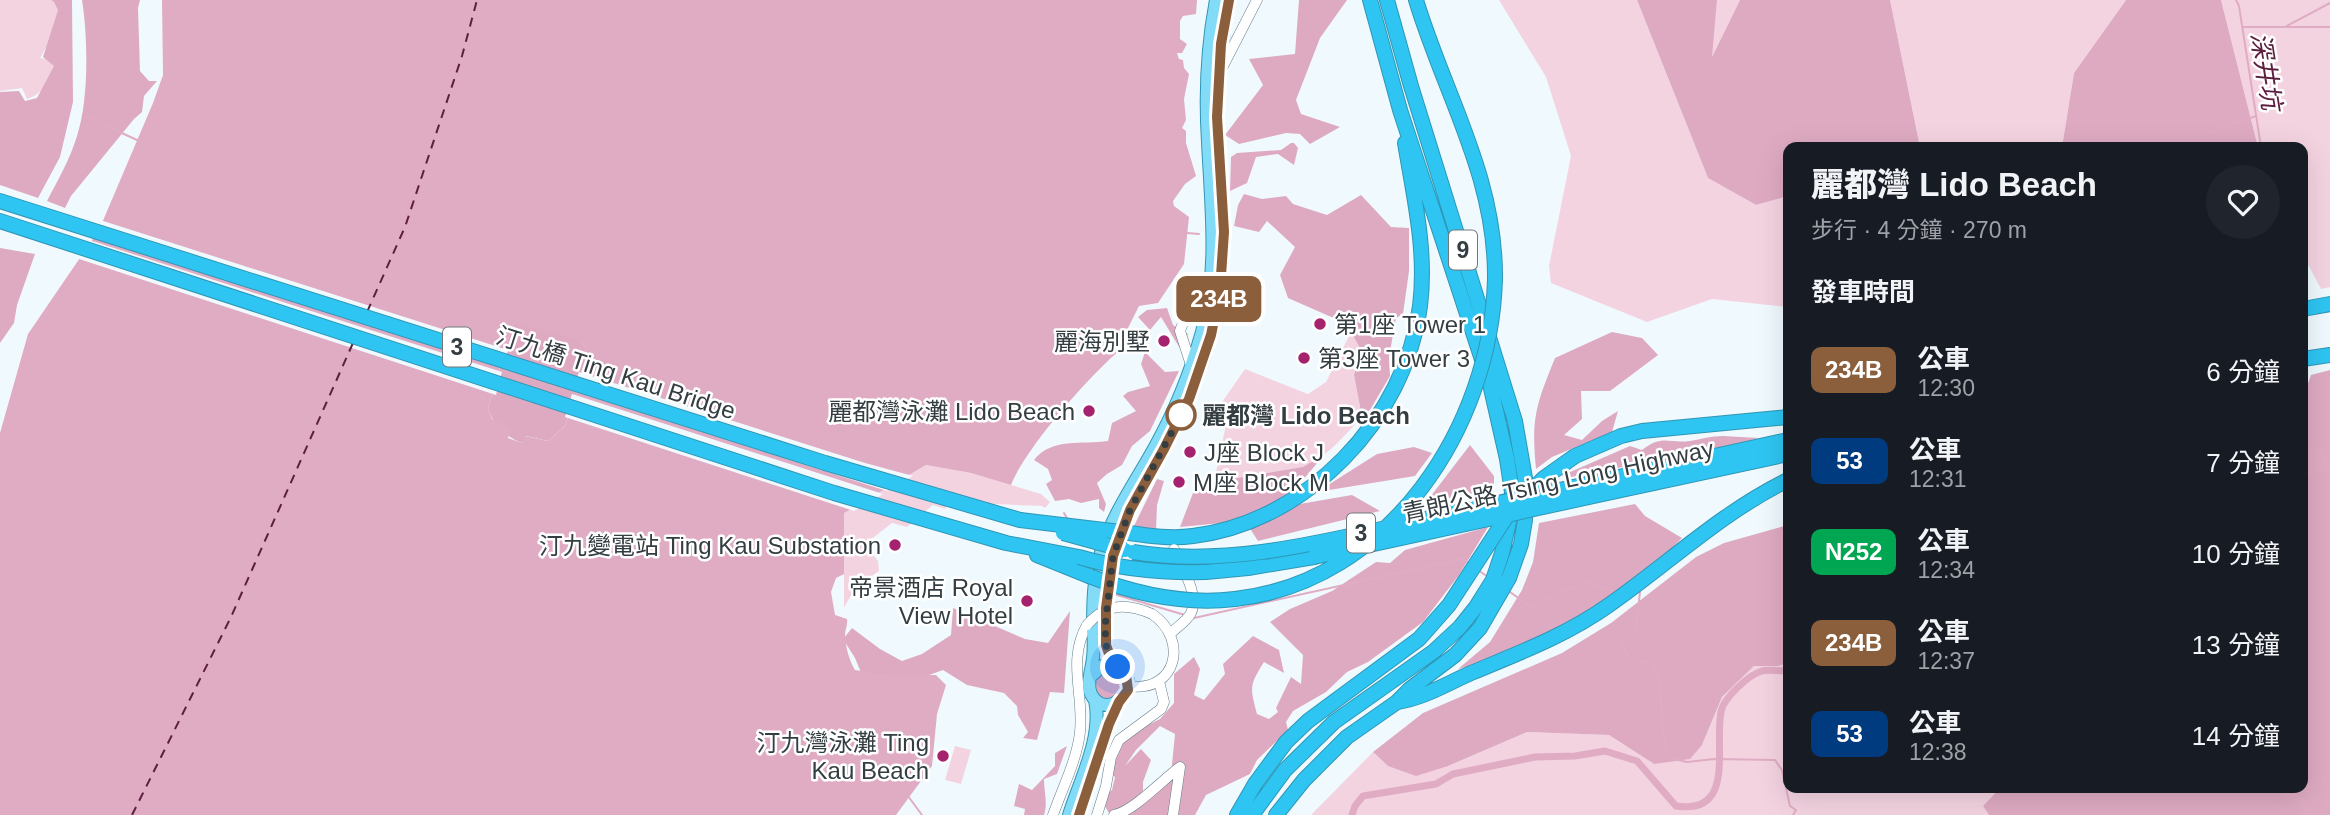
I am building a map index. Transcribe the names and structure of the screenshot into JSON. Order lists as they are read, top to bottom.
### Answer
{
  "streets": {
    "highway": [
      "9",
      "3",
      "汀九橋 Ting Kau Bridge",
      "青朗公路 Tsing Long Highway"
    ]
  },
  "crossings": [
    ["汀九橋 Ting Kau Bridge", "青朗公路 Tsing Long Highway"]
  ],
  "water": ["深井坑"],
  "places": [
    "第1座 Tower 1",
    "麗海別墅",
    "第3座 Tower 3",
    "麗都灣泳灘 Lido Beach",
    "麗都灣 Lido Beach",
    "J座 Block J",
    "M座 Block M",
    "汀九變電站 Ting Kau Substation",
    "帝景酒店 Royal View Hotel",
    "汀九灣泳灘 Ting Kau Beach"
  ],
  "lines": ["bus line 234B"],
  "page": {
    "on_map": "234B",
    "heading": [
      ["麗都灣 Lido Beach", "步行 · 4 分鐘 · 270 m"],
      "發車時間"
    ],
    "list": [
      {
        "mark": "234B",
        "name": "公車",
        "note": "12:30",
        "value": "6 分鐘"
      },
      {
        "mark": "53",
        "name": "公車",
        "note": "12:31",
        "value": "7 分鐘"
      },
      {
        "mark": "N252",
        "name": "公車",
        "note": "12:34",
        "value": "10 分鐘"
      },
      {
        "mark": "234B",
        "name": "公車",
        "note": "12:37",
        "value": "13 分鐘"
      },
      {
        "mark": "53",
        "name": "公車",
        "note": "12:38",
        "value": "14 分鐘"
      }
    ]
  }
}
